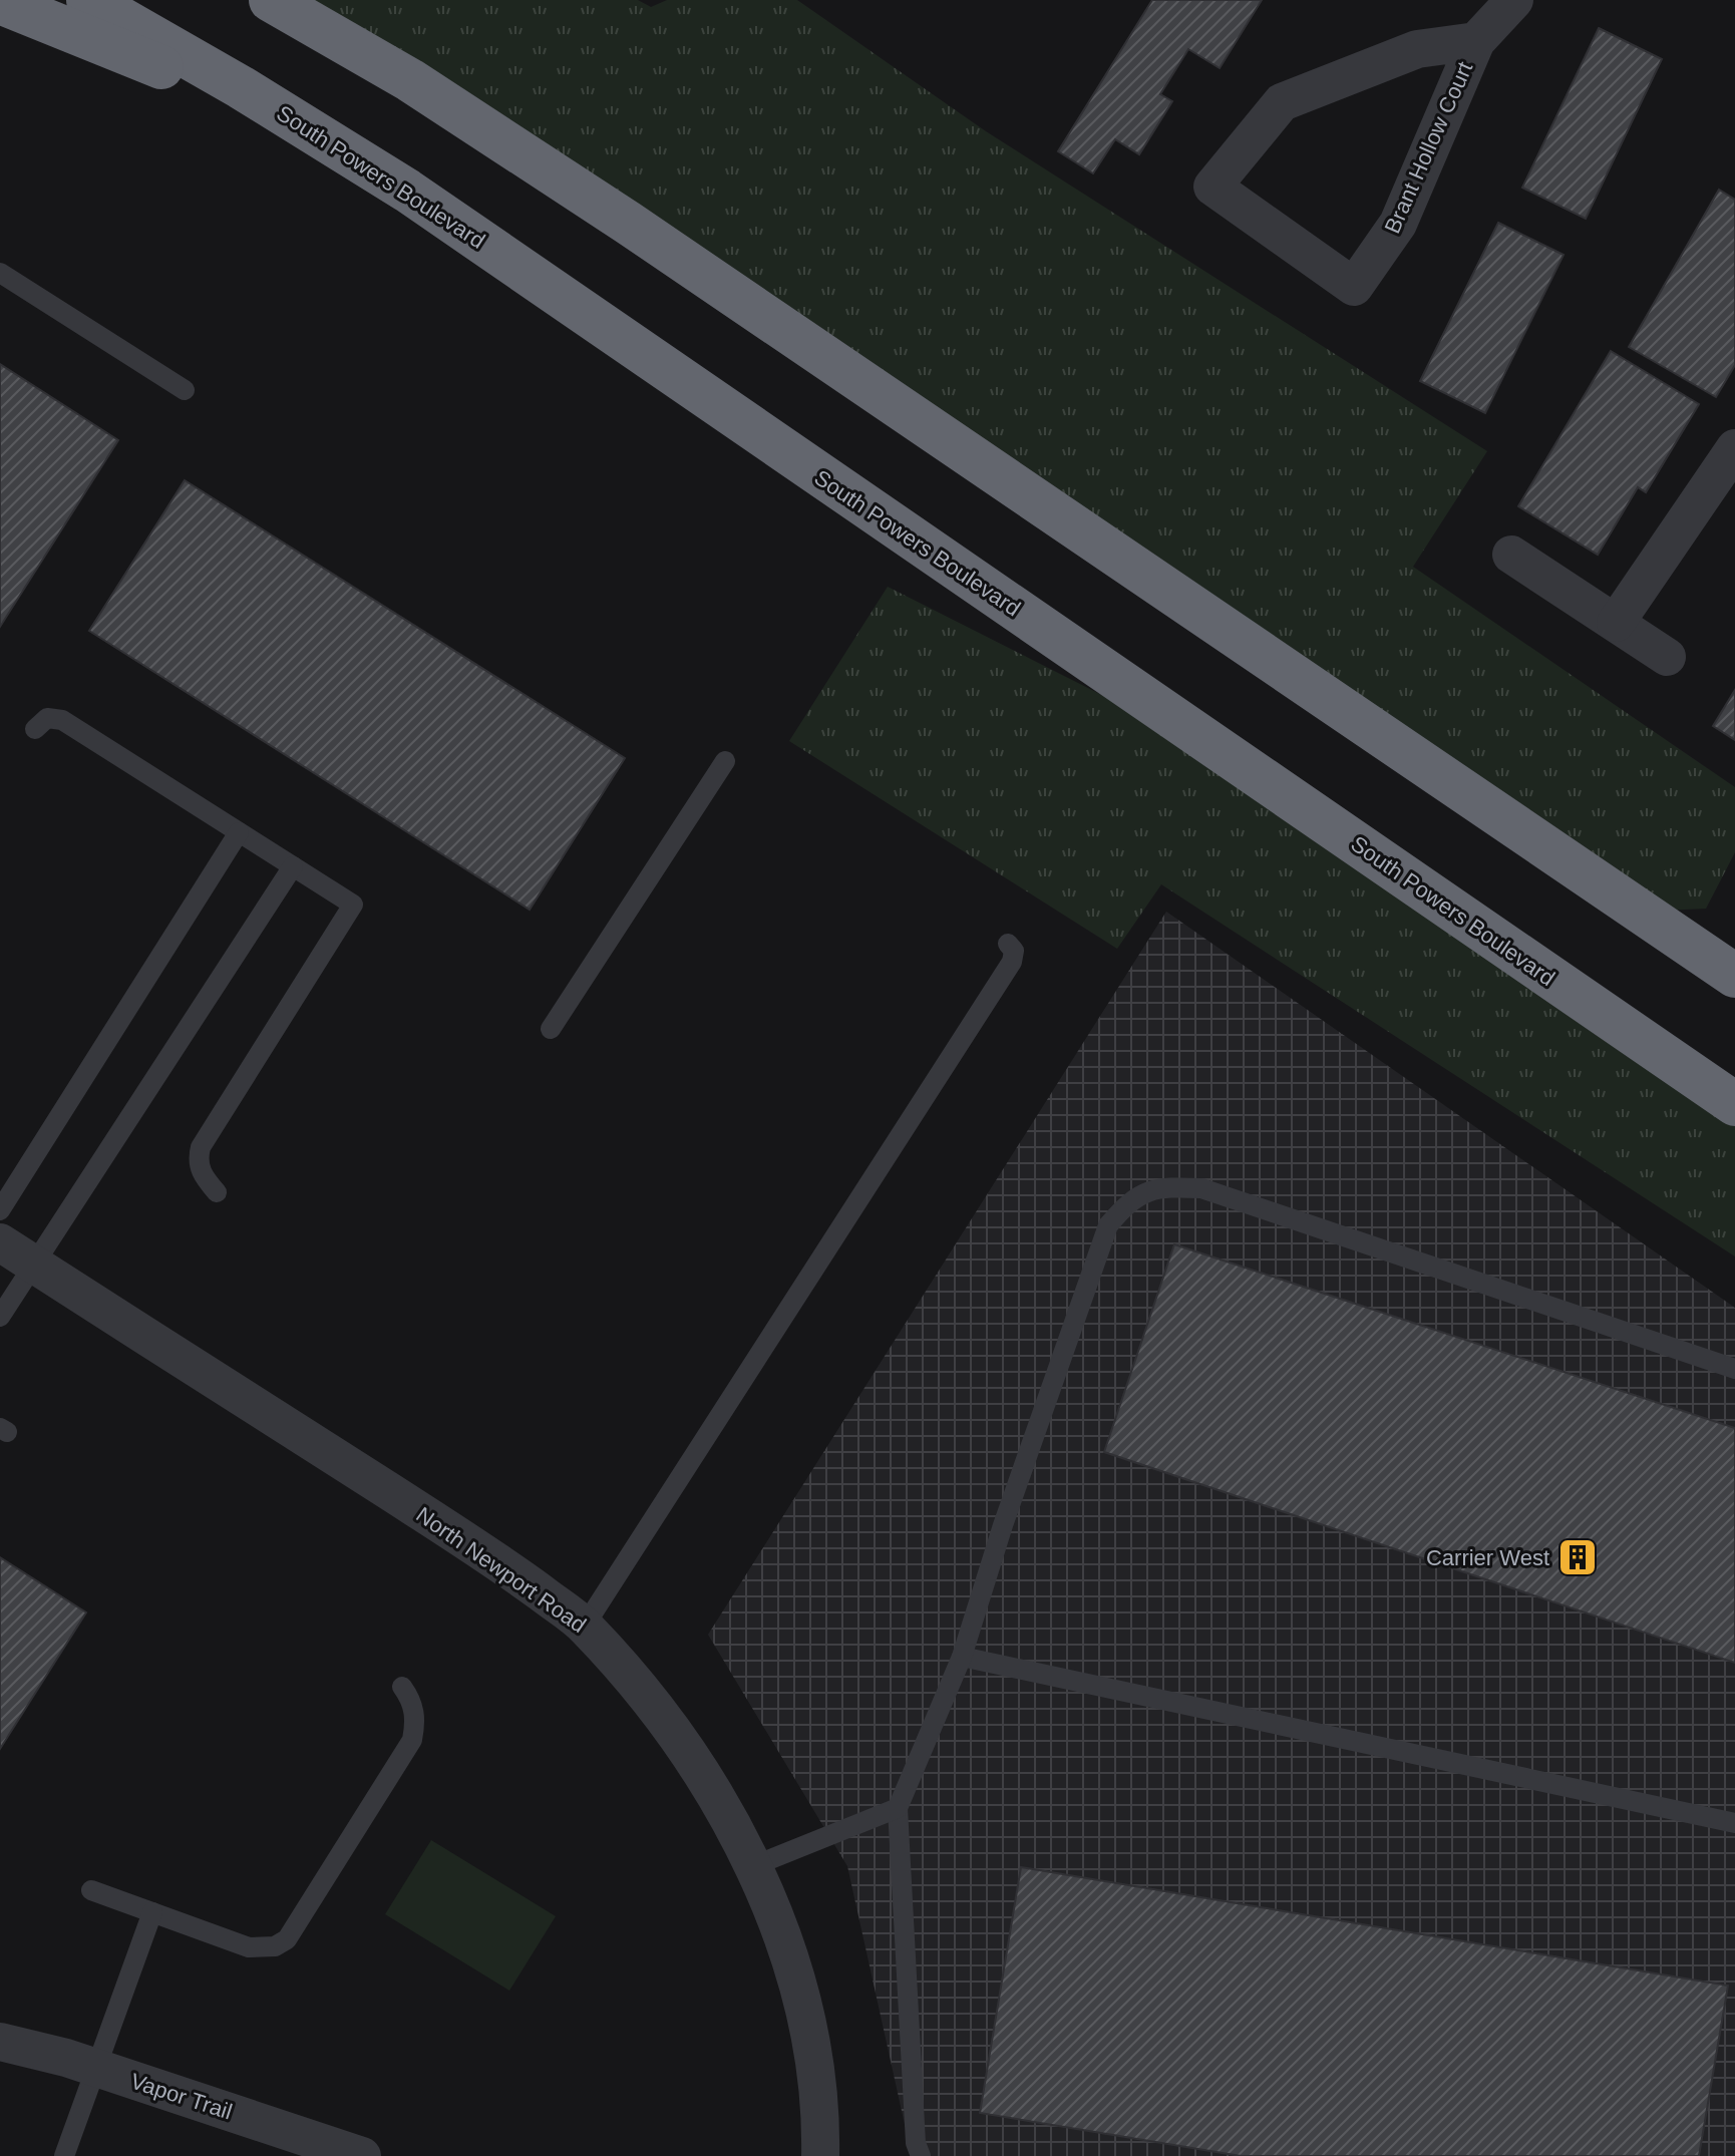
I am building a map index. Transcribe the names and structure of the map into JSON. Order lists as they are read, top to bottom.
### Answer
{
  "streets": {
    "highway": ["South Powers Boulevard"],
    "street": ["Brant Hollow Court", "North Newport Road", "Vapor Trail"]
  },
  "places": {
    "building": ["Carrier West"]
  }
}
